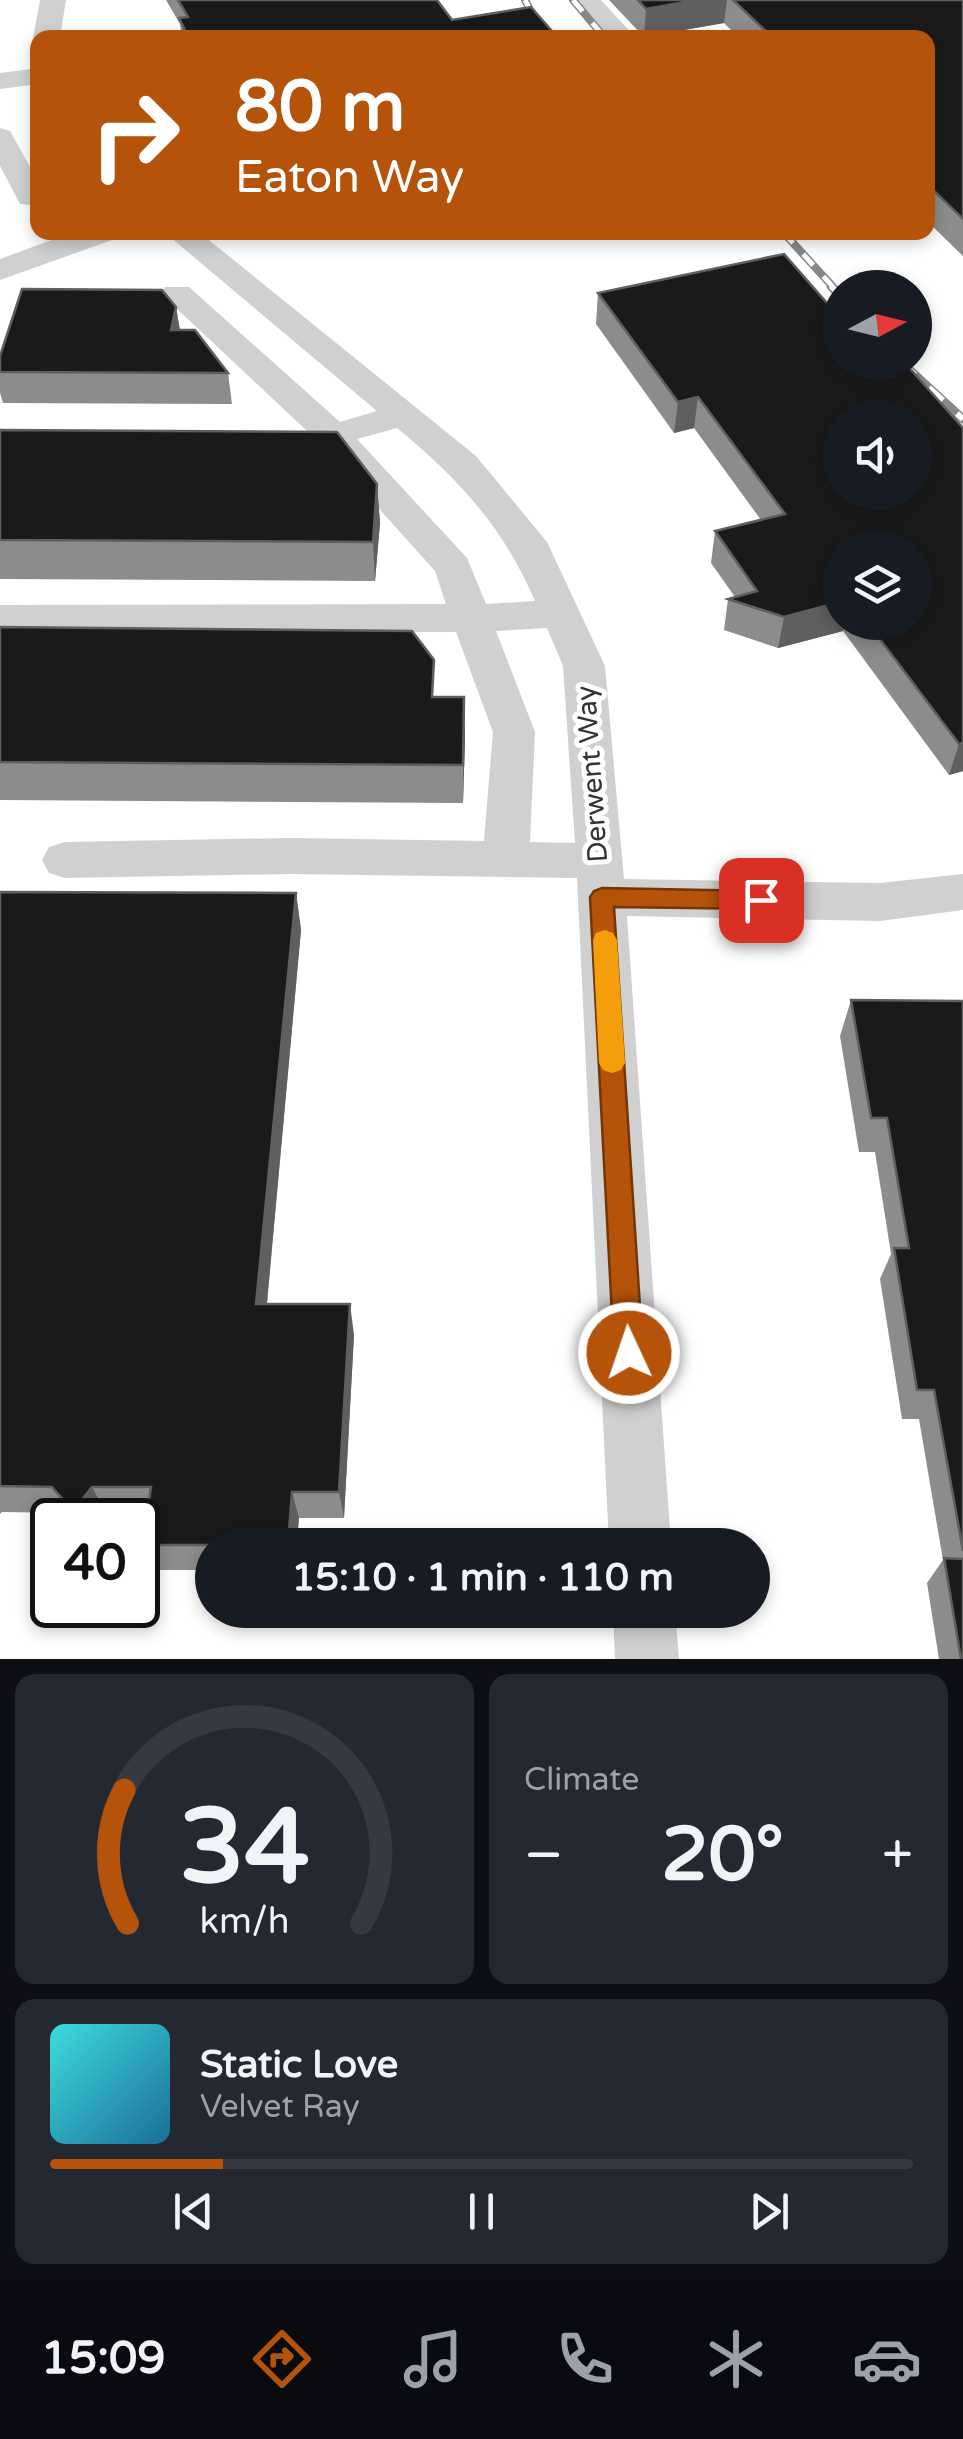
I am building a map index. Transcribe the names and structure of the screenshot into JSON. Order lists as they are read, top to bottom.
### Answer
{
  "streets": {
    "street": ["Derwent Way"]
  },
  "north": "right",
  "page": {
    "turn": ["80 m", "Eaton Way"],
    "limit": "40",
    "trip": "15:10 · 1 min · 110 m",
    "tile": "Climate",
    "heat": ["−", "20°", "+"],
    "song": ["Static Love", "Velvet Ray"],
    "tabs": "15:09",
    "gauge": ["34", "km/h"]
  }
}
